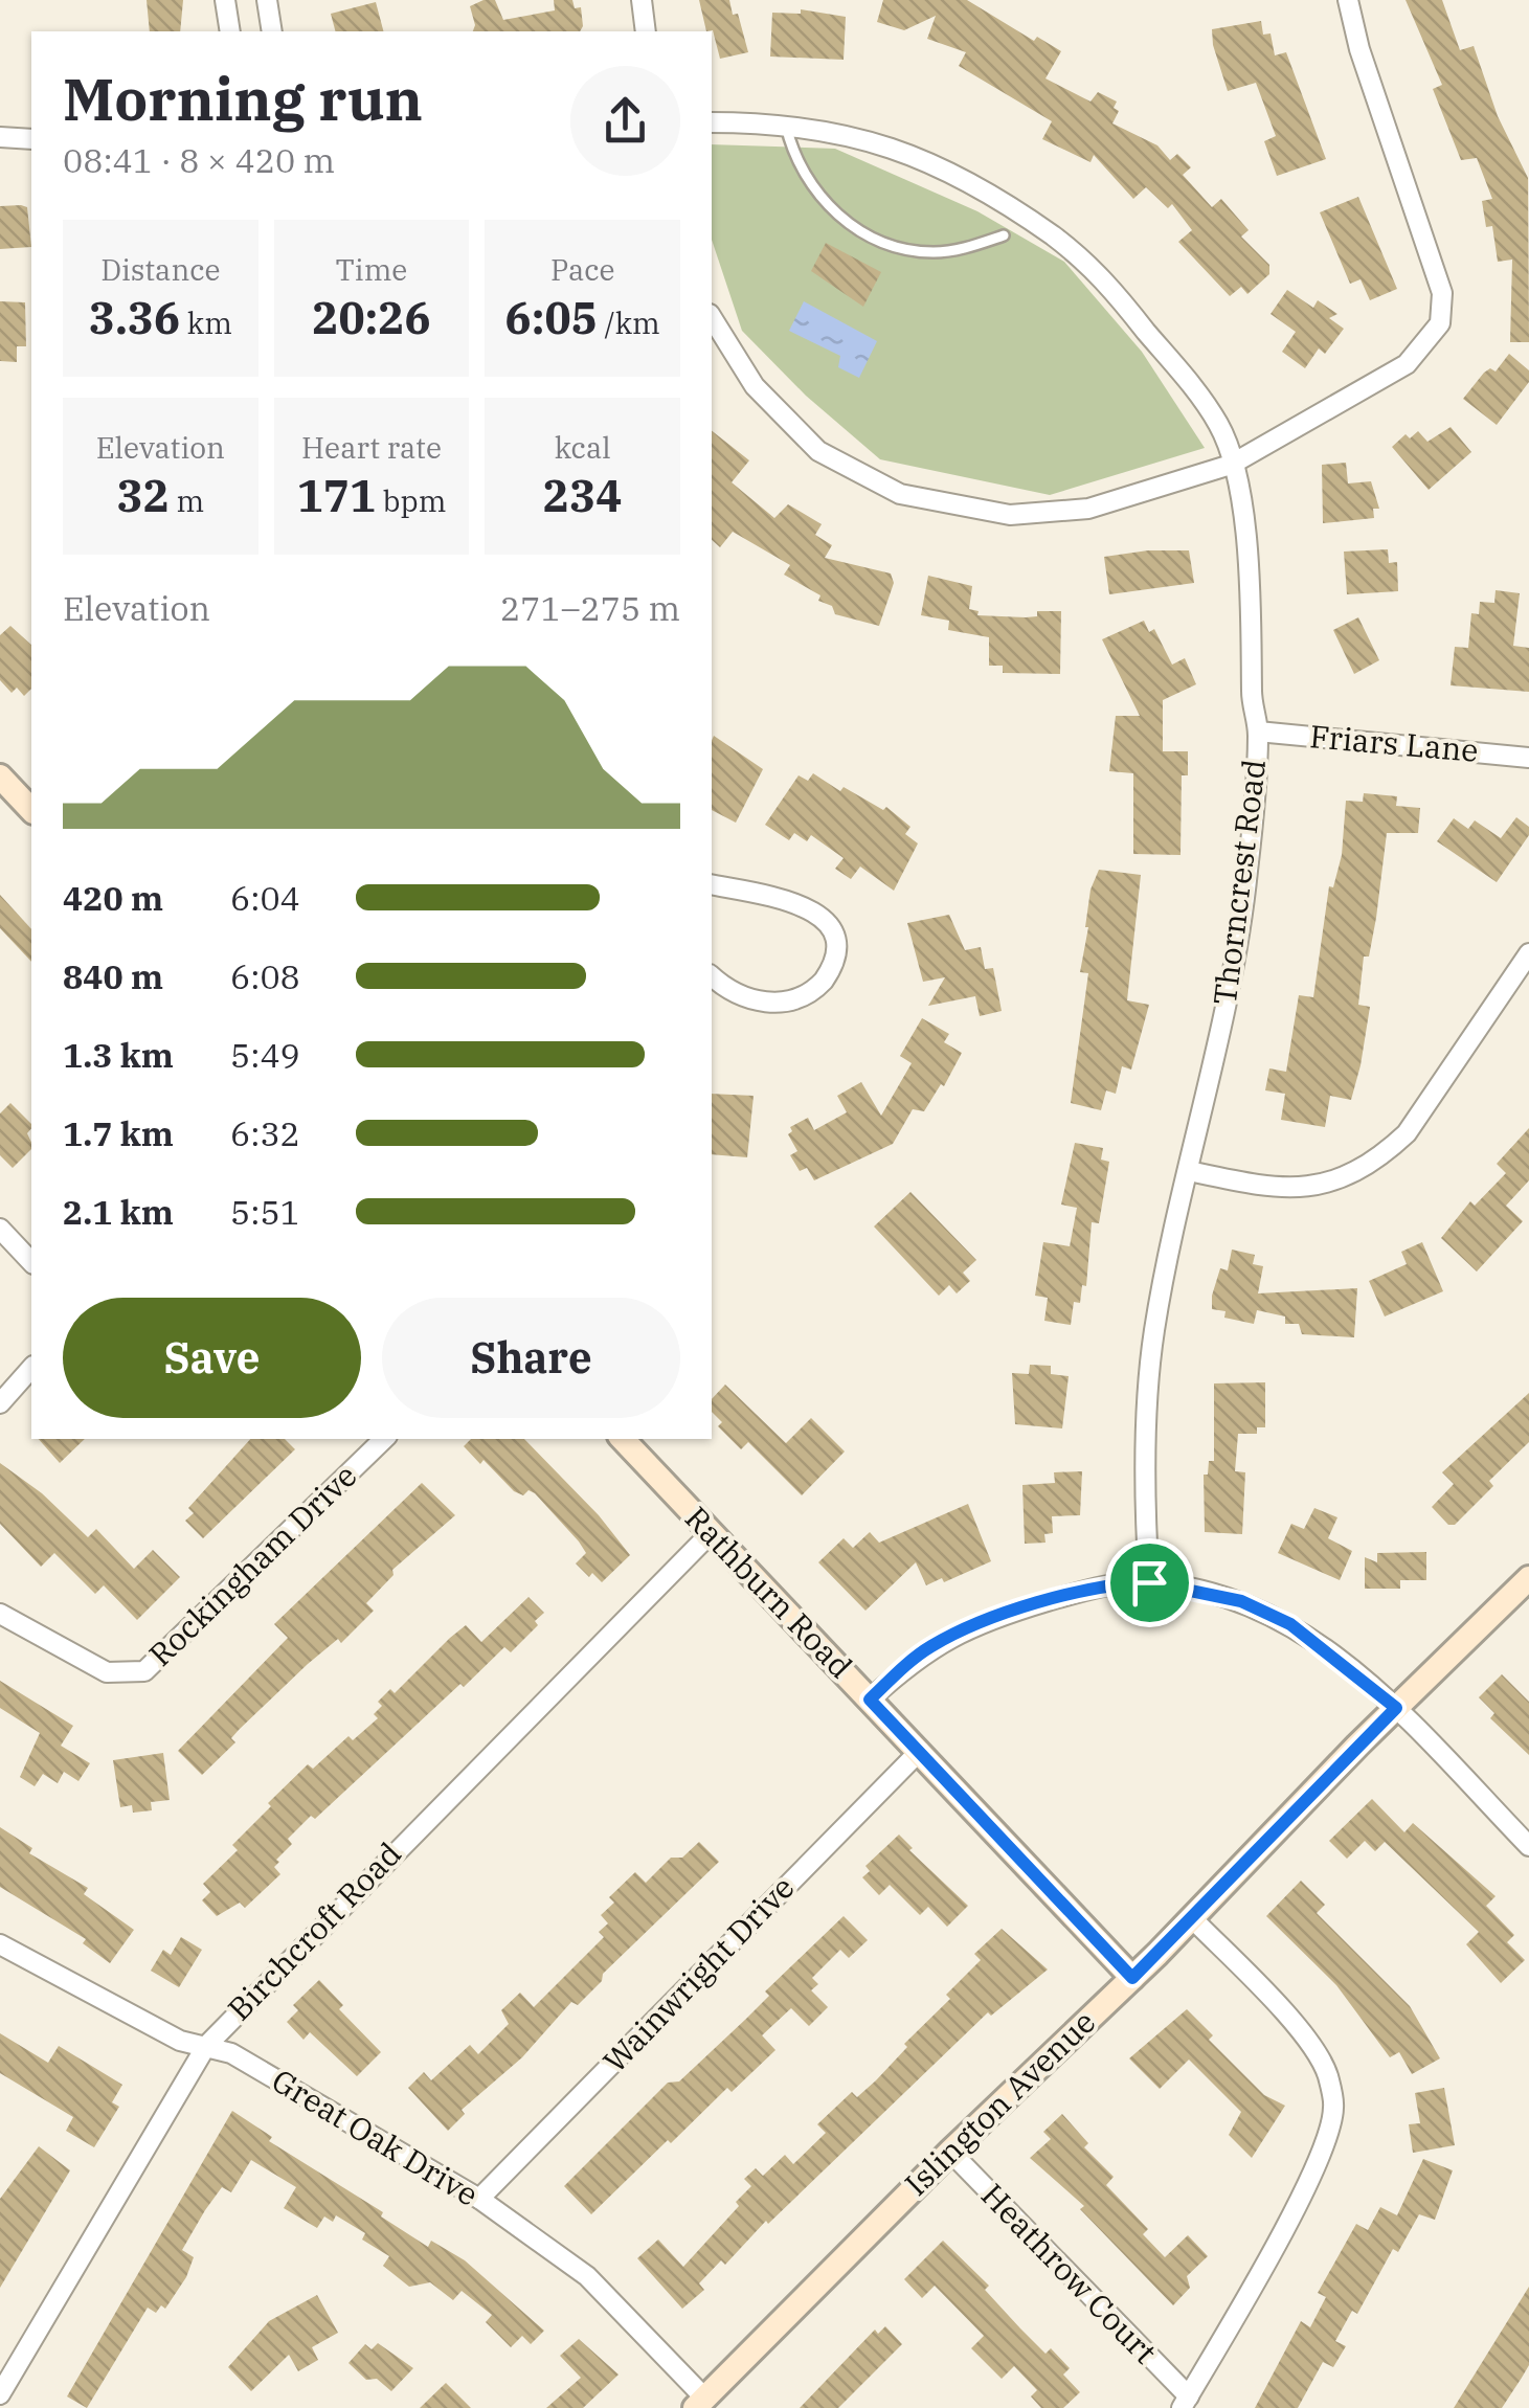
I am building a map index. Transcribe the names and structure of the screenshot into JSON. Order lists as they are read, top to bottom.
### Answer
{
  "streets": {
    "main road": ["Rathburn Road", "Islington Avenue"],
    "street": [
      "Friars Lane",
      "Thorncrest Road",
      "Rockingham Drive",
      "Birchcroft Road",
      "Wainwright Drive",
      "Great Oak Drive",
      "Heathrow Court"
    ]
  },
  "crossings": [
    ["Friars Lane", "Thorncrest Road"],
    ["Rathburn Road", "Birchcroft Road"],
    ["Rathburn Road", "Wainwright Drive"],
    ["Rathburn Road", "Islington Avenue"],
    ["Birchcroft Road", "Great Oak Drive"],
    ["Wainwright Drive", "Great Oak Drive"],
    ["Islington Avenue", "Great Oak Drive"],
    ["Islington Avenue", "Heathrow Court"]
  ],
  "page": {
    "heading": ["Morning run", "08:41 · 8 × 420 m"],
    "stats": [
      ["Distance", "3.36 km"],
      ["Time", "20:26"],
      ["Pace", "6:05 /km"],
      ["Elevation", "32 m"],
      ["Heart rate", "171 bpm"],
      ["kcal", "234"]
    ],
    "chart": ["Elevation", "271–275 m"],
    "list": [
      {
        "name": "420 m",
        "note": "6:04"
      },
      {
        "name": "840 m",
        "note": "6:08"
      },
      {
        "name": "1.3 km",
        "note": "5:49"
      },
      {
        "name": "1.7 km",
        "note": "6:32"
      },
      {
        "name": "2.1 km",
        "note": "5:51"
      }
    ],
    "buttons": ["Save", "Share"]
  }
}
